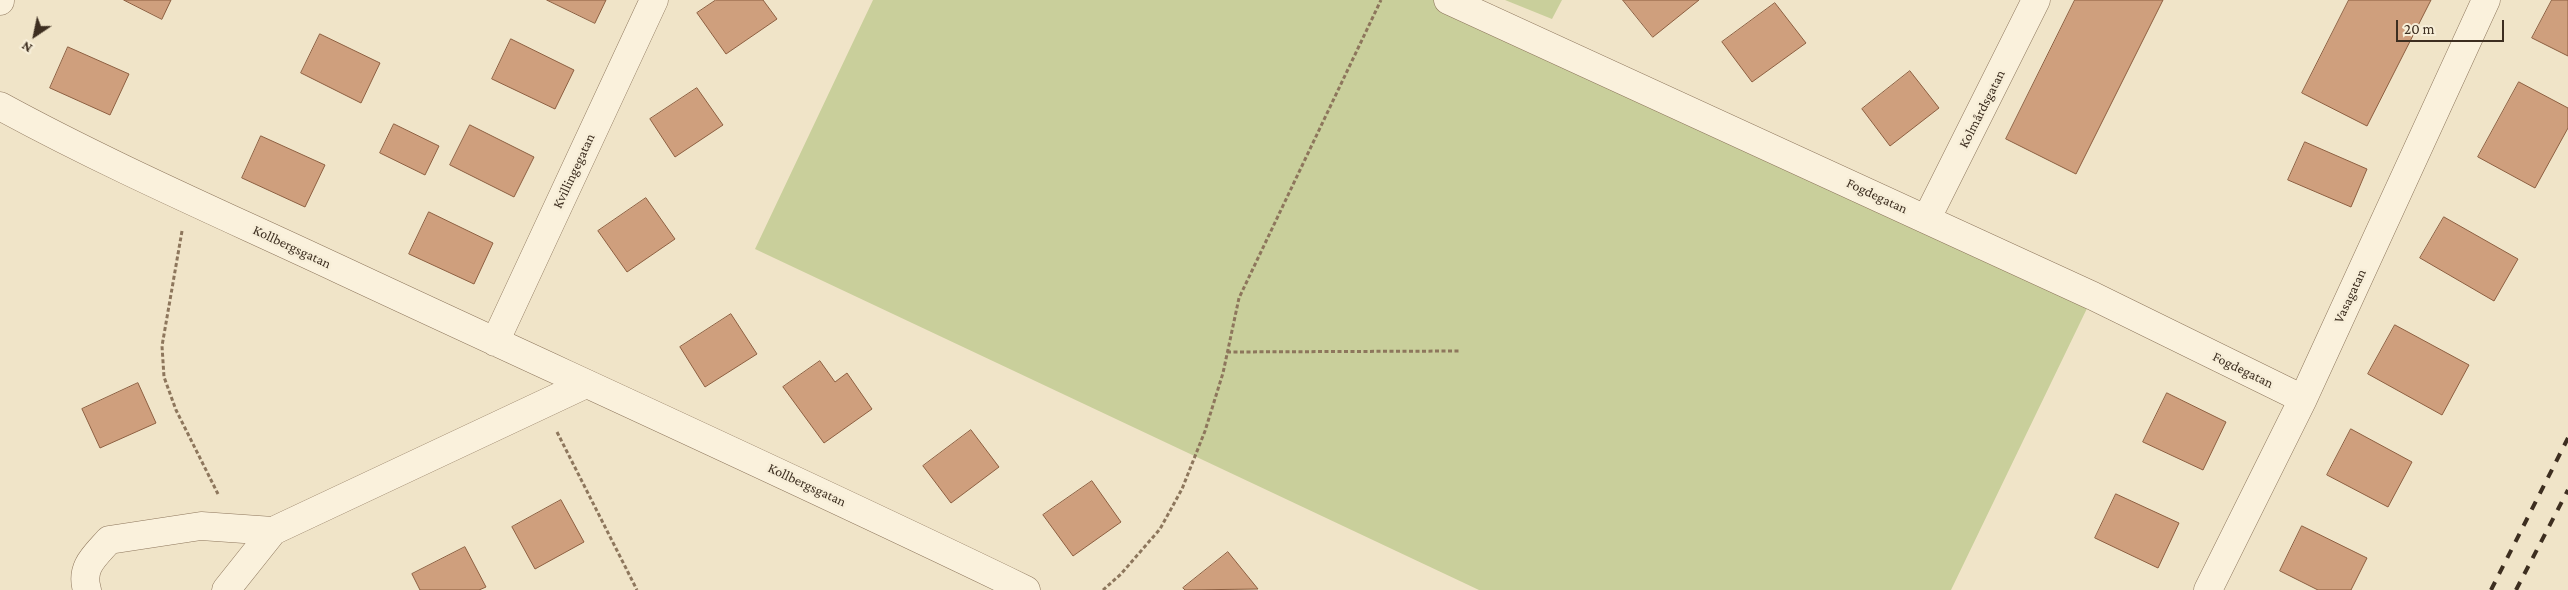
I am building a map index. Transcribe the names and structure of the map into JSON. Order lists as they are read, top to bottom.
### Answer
{
  "streets": {
    "street": [
      "Kolmårdsgatan",
      "Kvillingegatan",
      "Fogdegatan",
      "Kollbergsgatan",
      "Vasagatan"
    ]
  },
  "crossings": [
    ["Kolmårdsgatan", "Fogdegatan"],
    ["Kvillingegatan", "Kollbergsgatan"],
    ["Fogdegatan", "Vasagatan"]
  ],
  "scale_bar": "20 m",
  "north": "bottom left"
}
